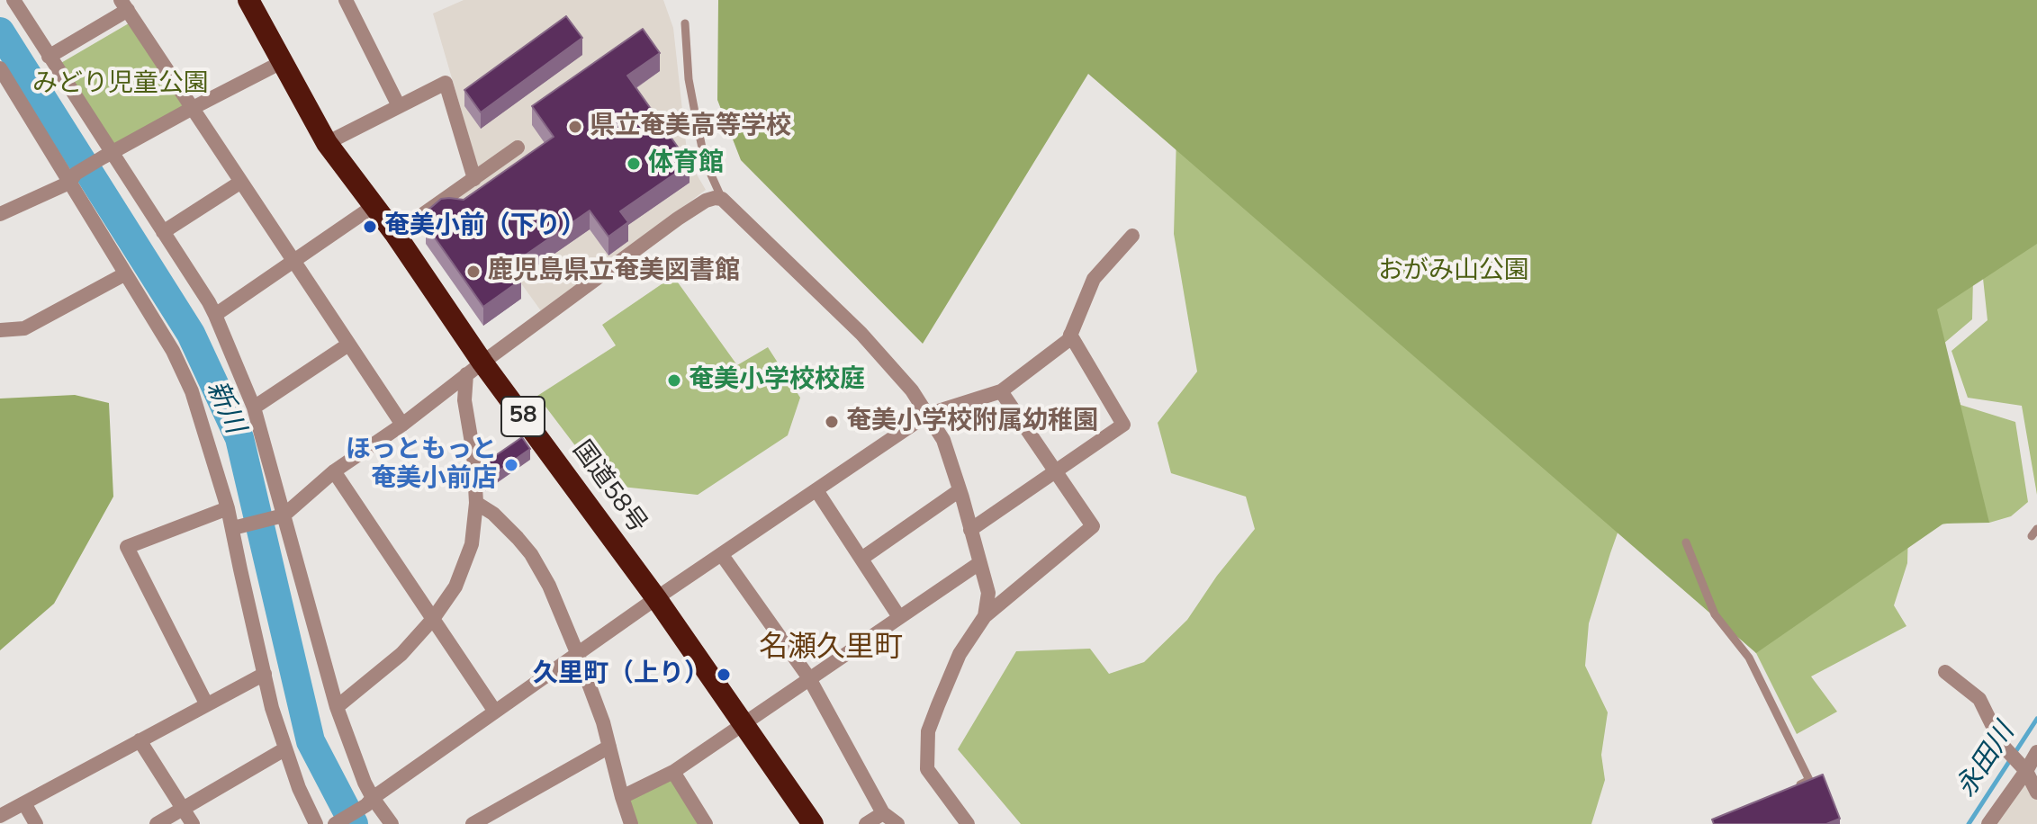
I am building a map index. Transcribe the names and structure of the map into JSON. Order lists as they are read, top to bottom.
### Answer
{
  "streets": {
    "highway": ["58", "国道58号"]
  },
  "districts": ["名瀬久里町"],
  "water": ["新川", "永田川"],
  "parks": ["みどり児童公園", "おがみ山公園"],
  "places": [
    "県立奄美高等学校",
    "体育館",
    "奄美小前（下り）",
    "鹿児島県立奄美図書館",
    "奄美小学校校庭",
    "奄美小学校附属幼稚園",
    "ほっともっと 奄美小前店",
    "久里町（上り）"
  ]
}
